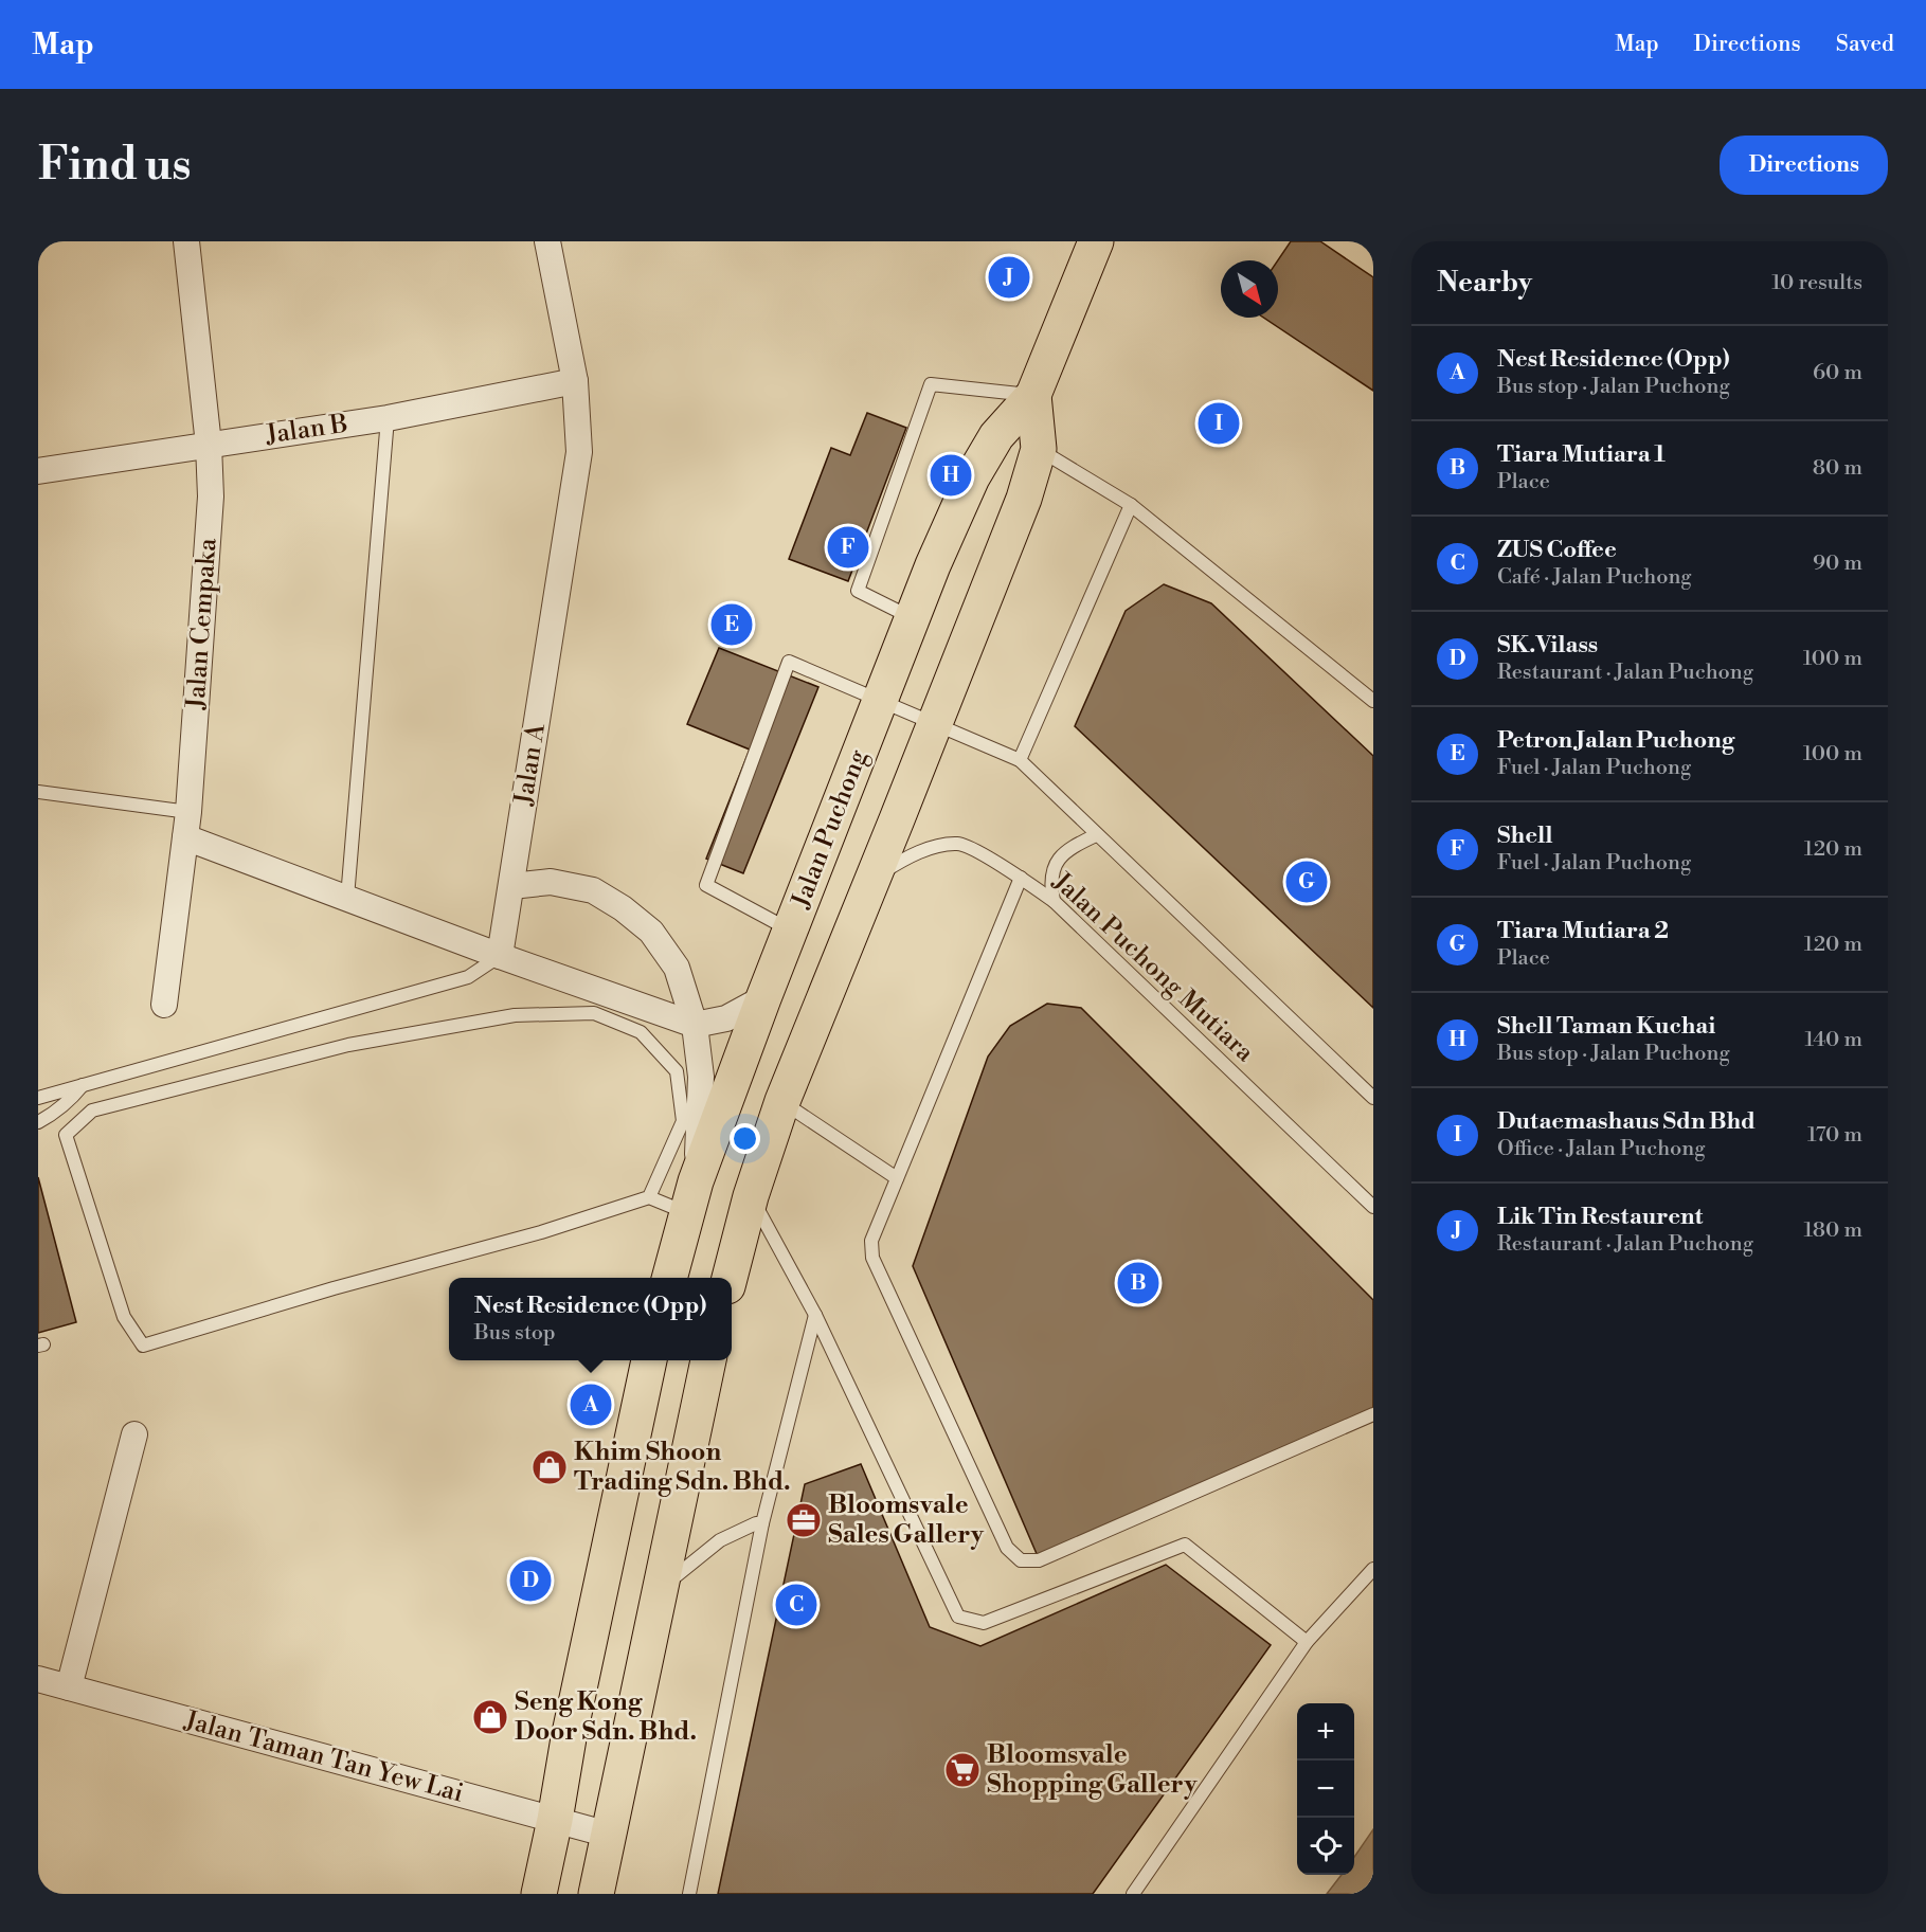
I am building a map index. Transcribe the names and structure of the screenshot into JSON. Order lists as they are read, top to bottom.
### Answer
{
  "streets": {
    "main road": ["Jalan Puchong"],
    "street": [
      "Jalan B",
      "Jalan Cempaka",
      "Jalan A",
      "Jalan Taman Tan Yew Lai"
    ],
    "lane": ["Jalan Puchong Mutiara"]
  },
  "crossings": [
    ["Jalan B", "Jalan Cempaka"],
    ["Jalan B", "Jalan A"],
    ["Jalan Puchong", "Jalan Puchong Mutiara"]
  ],
  "places": {
    "shop": ["Khim Shoon Trading Sdn. Bhd.", "Seng Kong Door Sdn. Bhd."],
    "office": ["Bloomsvale Sales Gallery"],
    "supermarket": ["Bloomsvale Shopping Gallery"]
  },
  "north": "bottom right",
  "page": {
    "header": "Map",
    "nav": ["Map", "Directions", "Saved"],
    "buttons": "Directions",
    "title": "Find us",
    "heading": ["Nearby", "10 results"],
    "pins": [
      "J",
      "I",
      "H",
      "F",
      "E",
      "G",
      "B",
      "A",
      "D",
      "C"
    ],
    "list": [
      {
        "mark": "A",
        "name": "Nest Residence (Opp)",
        "note": "Bus stop · Jalan Puchong",
        "value": "60 m"
      },
      {
        "mark": "B",
        "name": "Tiara Mutiara 1",
        "note": "Place",
        "value": "80 m"
      },
      {
        "mark": "C",
        "name": "ZUS Coffee",
        "note": "Café · Jalan Puchong",
        "value": "90 m"
      },
      {
        "mark": "D",
        "name": "SK.Vilass",
        "note": "Restaurant · Jalan Puchong",
        "value": "100 m"
      },
      {
        "mark": "E",
        "name": "Petron Jalan Puchong",
        "note": "Fuel · Jalan Puchong",
        "value": "100 m"
      },
      {
        "mark": "F",
        "name": "Shell",
        "note": "Fuel · Jalan Puchong",
        "value": "120 m"
      },
      {
        "mark": "G",
        "name": "Tiara Mutiara 2",
        "note": "Place",
        "value": "120 m"
      },
      {
        "mark": "H",
        "name": "Shell Taman Kuchai",
        "note": "Bus stop · Jalan Puchong",
        "value": "140 m"
      },
      {
        "mark": "I",
        "name": "Dutaemashaus Sdn Bhd",
        "note": "Office · Jalan Puchong",
        "value": "170 m"
      },
      {
        "mark": "J",
        "name": "Lik Tin Restaurent",
        "note": "Restaurant · Jalan Puchong",
        "value": "180 m"
      }
    ],
    "popup": ["Nest Residence (Opp)", "Bus stop"],
    "map_buttons": ["+", "−"]
  }
}
